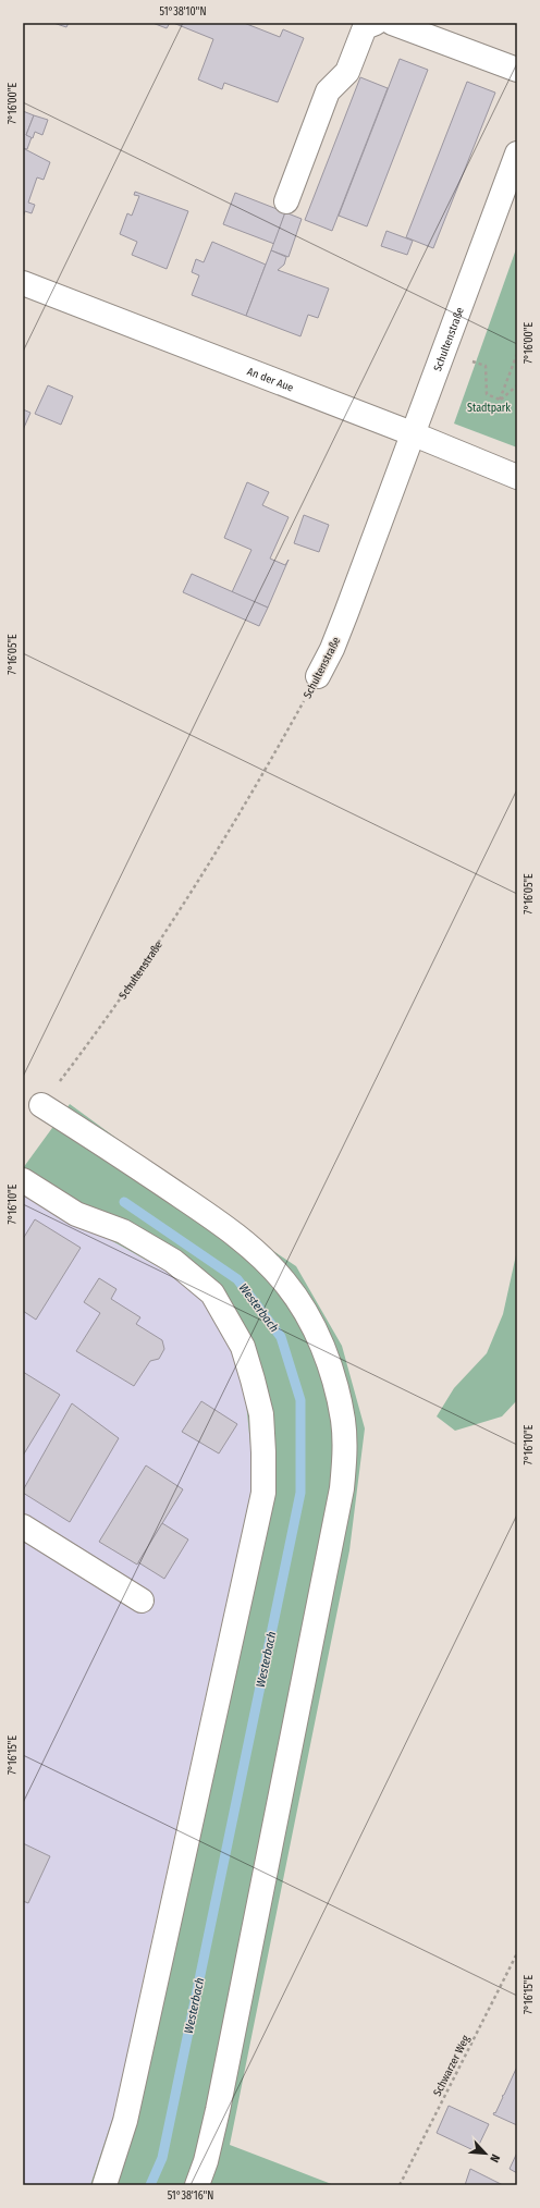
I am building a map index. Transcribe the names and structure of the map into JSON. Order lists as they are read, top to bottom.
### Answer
{
  "streets": {
    "street": ["Schultenstraße", "An der Aue"],
    "path": ["Schwarzer Weg"]
  },
  "crossings": [
    ["Schultenstraße", "An der Aue"]
  ],
  "water": ["Westerbach"],
  "parks": ["Stadtpark"],
  "north": "bottom right",
  "coordinates": [
    "51°38'10\"N",
    "7°16'00\"E",
    "7°16'05\"E",
    "7°16'10\"E",
    "7°16'15\"E",
    "51°38'16\"N"
  ]
}
